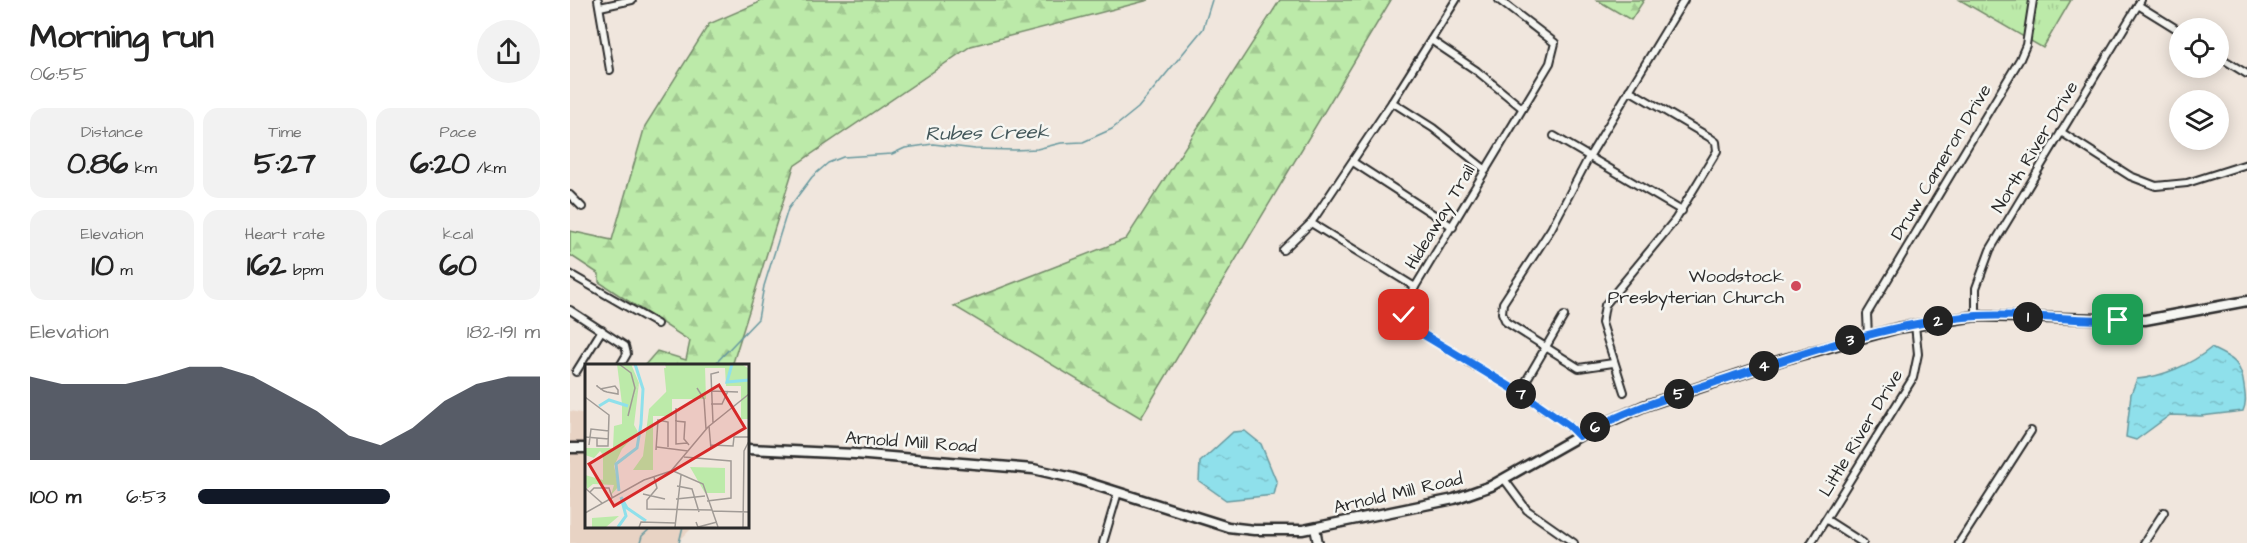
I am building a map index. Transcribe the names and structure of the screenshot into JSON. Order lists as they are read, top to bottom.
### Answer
{
  "streets": {
    "main road": ["Arnold Mill Road"],
    "street": [
      "North River Drive",
      "Druw Cameron Drive",
      "Hideaway Trail",
      "Little River Drive"
    ]
  },
  "crossings": [
    ["North River Drive", "Arnold Mill Road"],
    ["Druw Cameron Drive", "Arnold Mill Road"],
    ["Little River Drive", "Arnold Mill Road"]
  ],
  "water": ["Rubes Creek"],
  "places": ["Woodstock Presbyterian Church"],
  "page": {
    "heading": ["Morning run", "06:55"],
    "stats": [
      ["Distance", "0.86 km"],
      ["Time", "5:27"],
      ["Pace", "6:20 /km"],
      ["Elevation", "10 m"],
      ["Heart rate", "162 bpm"],
      ["kcal", "60"]
    ],
    "pins": [
      "1",
      "2",
      "3",
      "4",
      "5",
      "7",
      "6"
    ],
    "chart": ["Elevation", "182–191 m"],
    "list": [
      {
        "name": "100 m",
        "note": "6:53"
      }
    ]
  }
}
